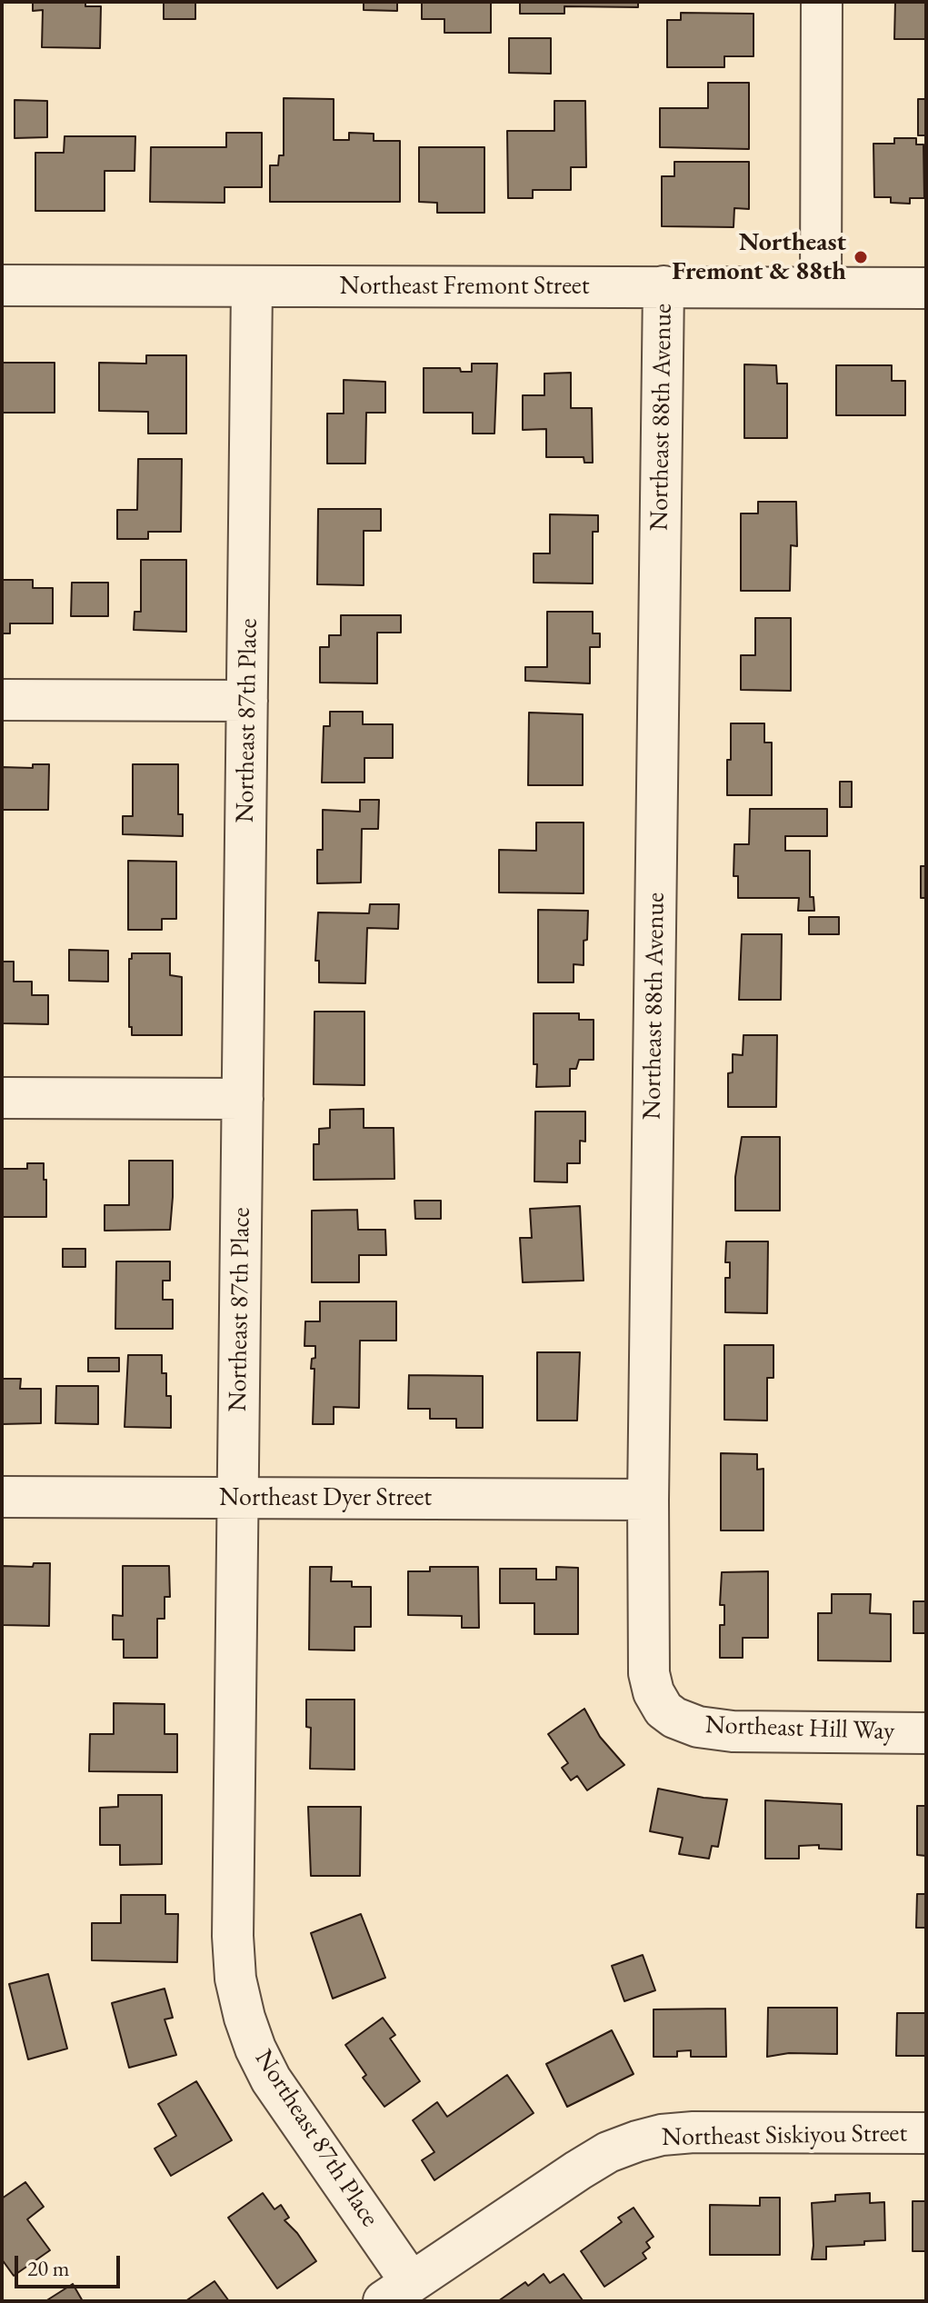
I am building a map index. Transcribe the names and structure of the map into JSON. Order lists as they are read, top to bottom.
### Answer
{
  "streets": {
    "street": [
      "Northeast Fremont Street",
      "Northeast 88th Avenue",
      "Northeast 87th Place",
      "Northeast Dyer Street",
      "Northeast Hill Way",
      "Northeast Siskiyou Street"
    ]
  },
  "crossings": [
    ["Northeast Fremont Street", "Northeast 88th Avenue"],
    ["Northeast Fremont Street", "Northeast 87th Place"],
    ["Northeast 88th Avenue", "Northeast Dyer Street"],
    ["Northeast 88th Avenue", "Northeast Hill Way"],
    ["Northeast 87th Place", "Northeast Dyer Street"],
    ["Northeast 87th Place", "Northeast Siskiyou Street"]
  ],
  "places": ["Northeast Fremont & 88th"],
  "scale_bar": "20 m"
}
